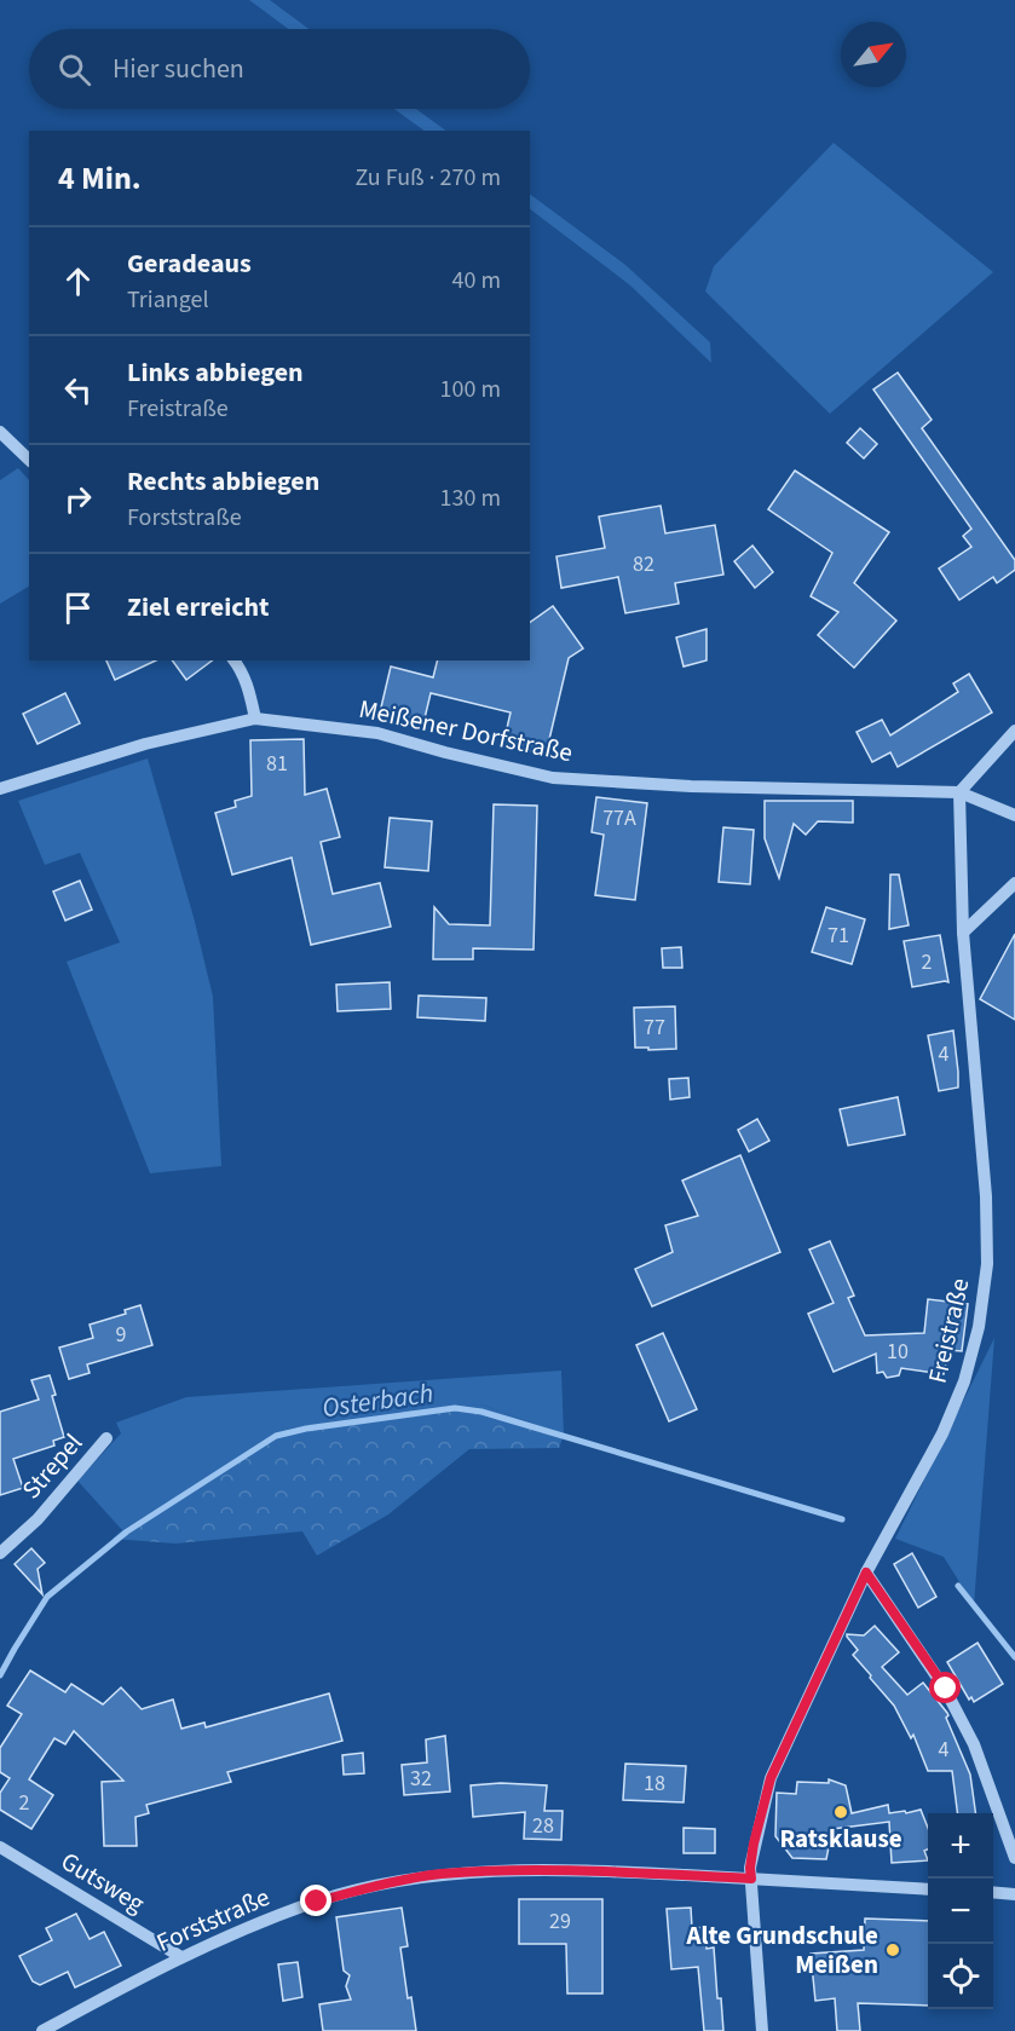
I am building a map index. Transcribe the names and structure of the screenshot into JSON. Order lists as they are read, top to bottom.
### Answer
{
  "streets": {
    "street": [
      "Meißener Dorfstraße",
      "Freistraße",
      "Strepel",
      "Gutsweg",
      "Forststraße"
    ]
  },
  "crossings": [
    ["Meißener Dorfstraße", "Freistraße"],
    ["Freistraße", "Forststraße"],
    ["Gutsweg", "Forststraße"]
  ],
  "water": ["Osterbach"],
  "places": ["Ratsklause", "Alte Grundschule Meißen"],
  "house_numbers": [
    "82",
    "81",
    "77A",
    "71",
    "2",
    "77",
    "4",
    "9",
    "10",
    "4",
    "32",
    "18",
    "2",
    "28",
    "29"
  ],
  "north": "top right",
  "page": {
    "search": "Hier suchen",
    "heading": ["4 Min.", "Zu Fuß · 270 m"],
    "list": [
      ["Geradeaus", "Triangel", "40 m"],
      ["Links abbiegen", "Freistraße", "100 m"],
      ["Rechts abbiegen", "Forststraße", "130 m"],
      "Ziel erreicht"
    ],
    "map_buttons": ["+", "−"]
  }
}
